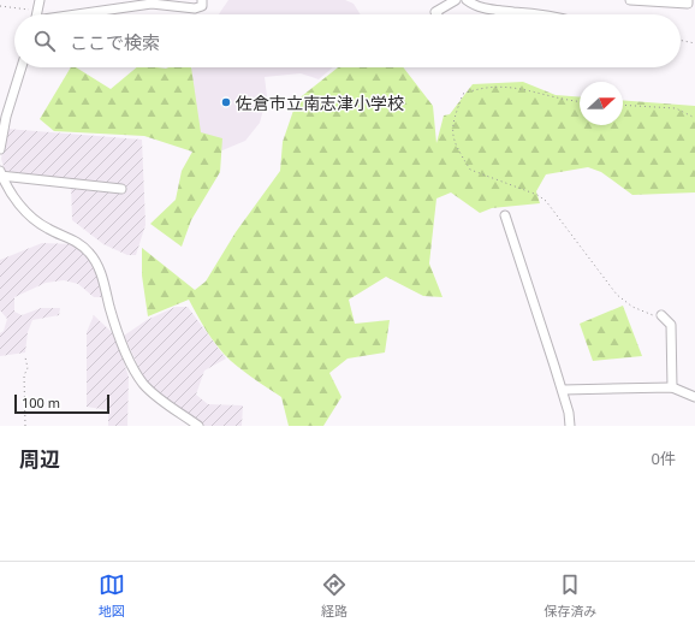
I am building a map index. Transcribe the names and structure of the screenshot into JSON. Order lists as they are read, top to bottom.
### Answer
{
  "places": ["佐倉市立南志津小学校"],
  "scale_bar": "100 m",
  "north": "right",
  "page": {
    "search": "ここで検索",
    "scale": "100 m",
    "heading": ["周辺", "0件"],
    "nav": ["地図", "経路", "保存済み"]
  }
}
